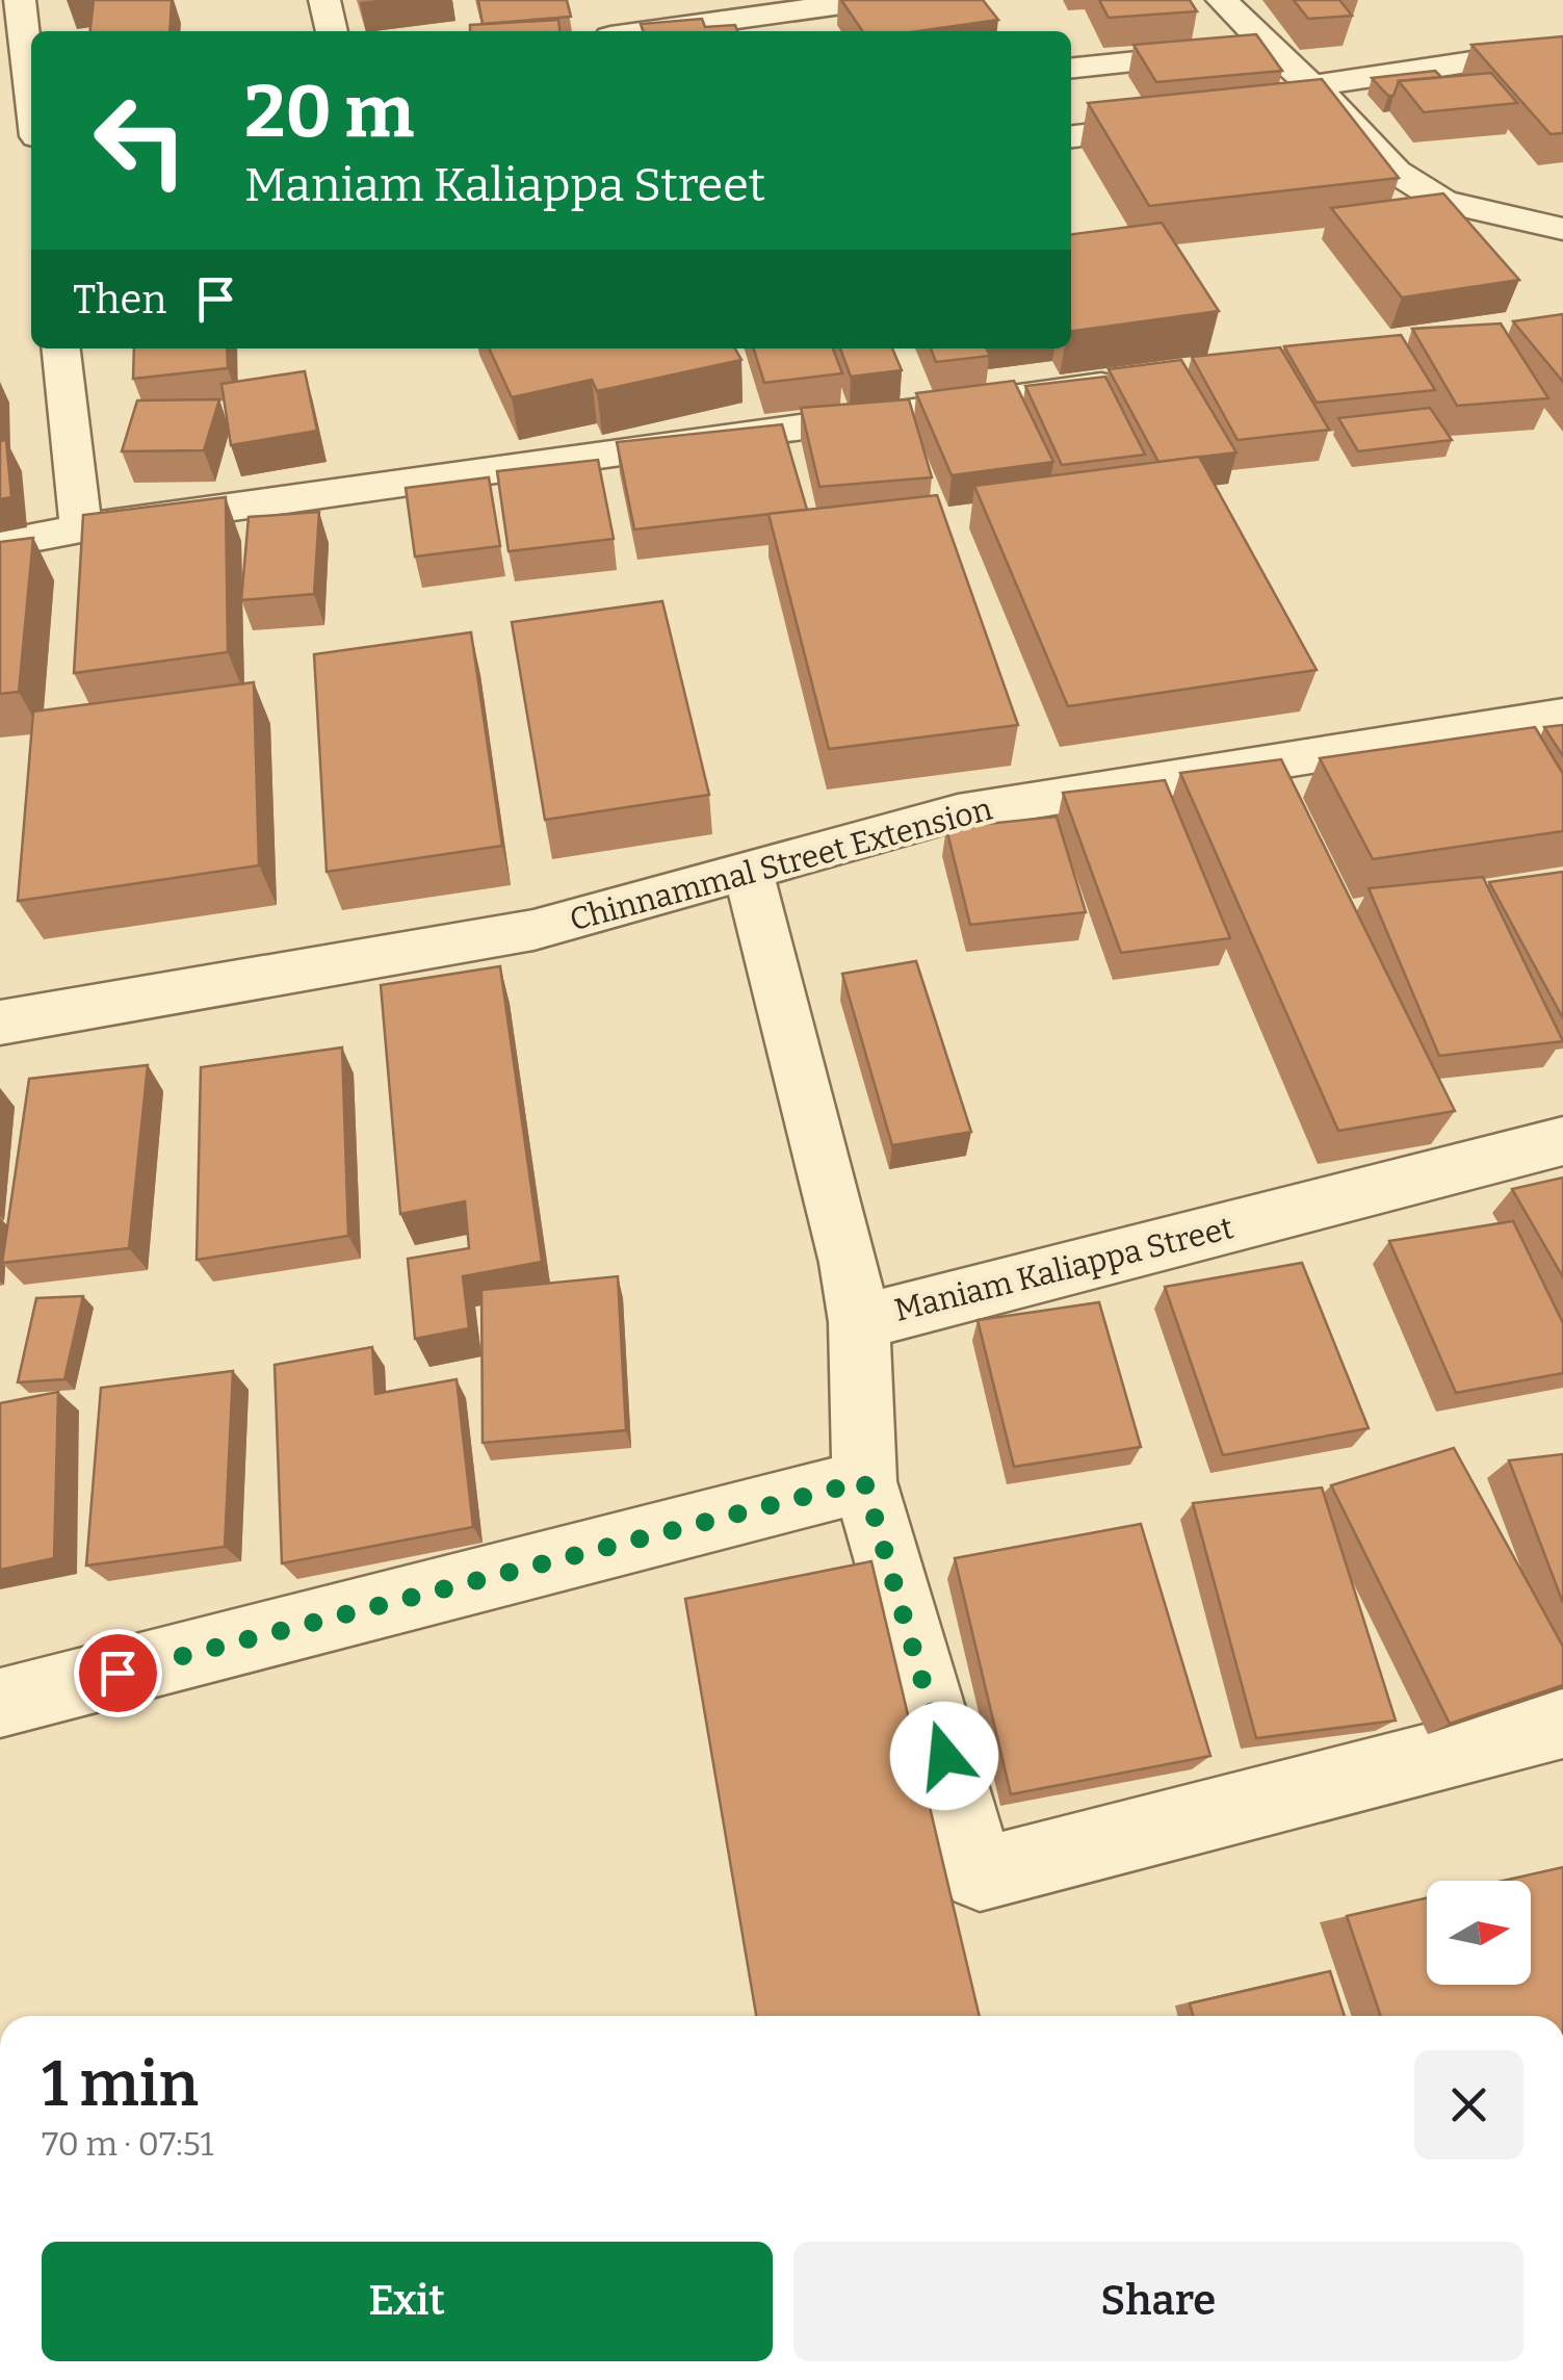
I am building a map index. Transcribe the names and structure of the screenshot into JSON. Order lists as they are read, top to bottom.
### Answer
{
  "streets": {
    "street": ["Chinnammal Street Extension", "Maniam Kaliappa Street"]
  },
  "north": "right",
  "page": {
    "turn": ["20 m", "Maniam Kaliappa Street"],
    "then": "Then",
    "heading": ["1 min", "70 m · 07:51"],
    "buttons": ["Exit", "Share"]
  }
}
